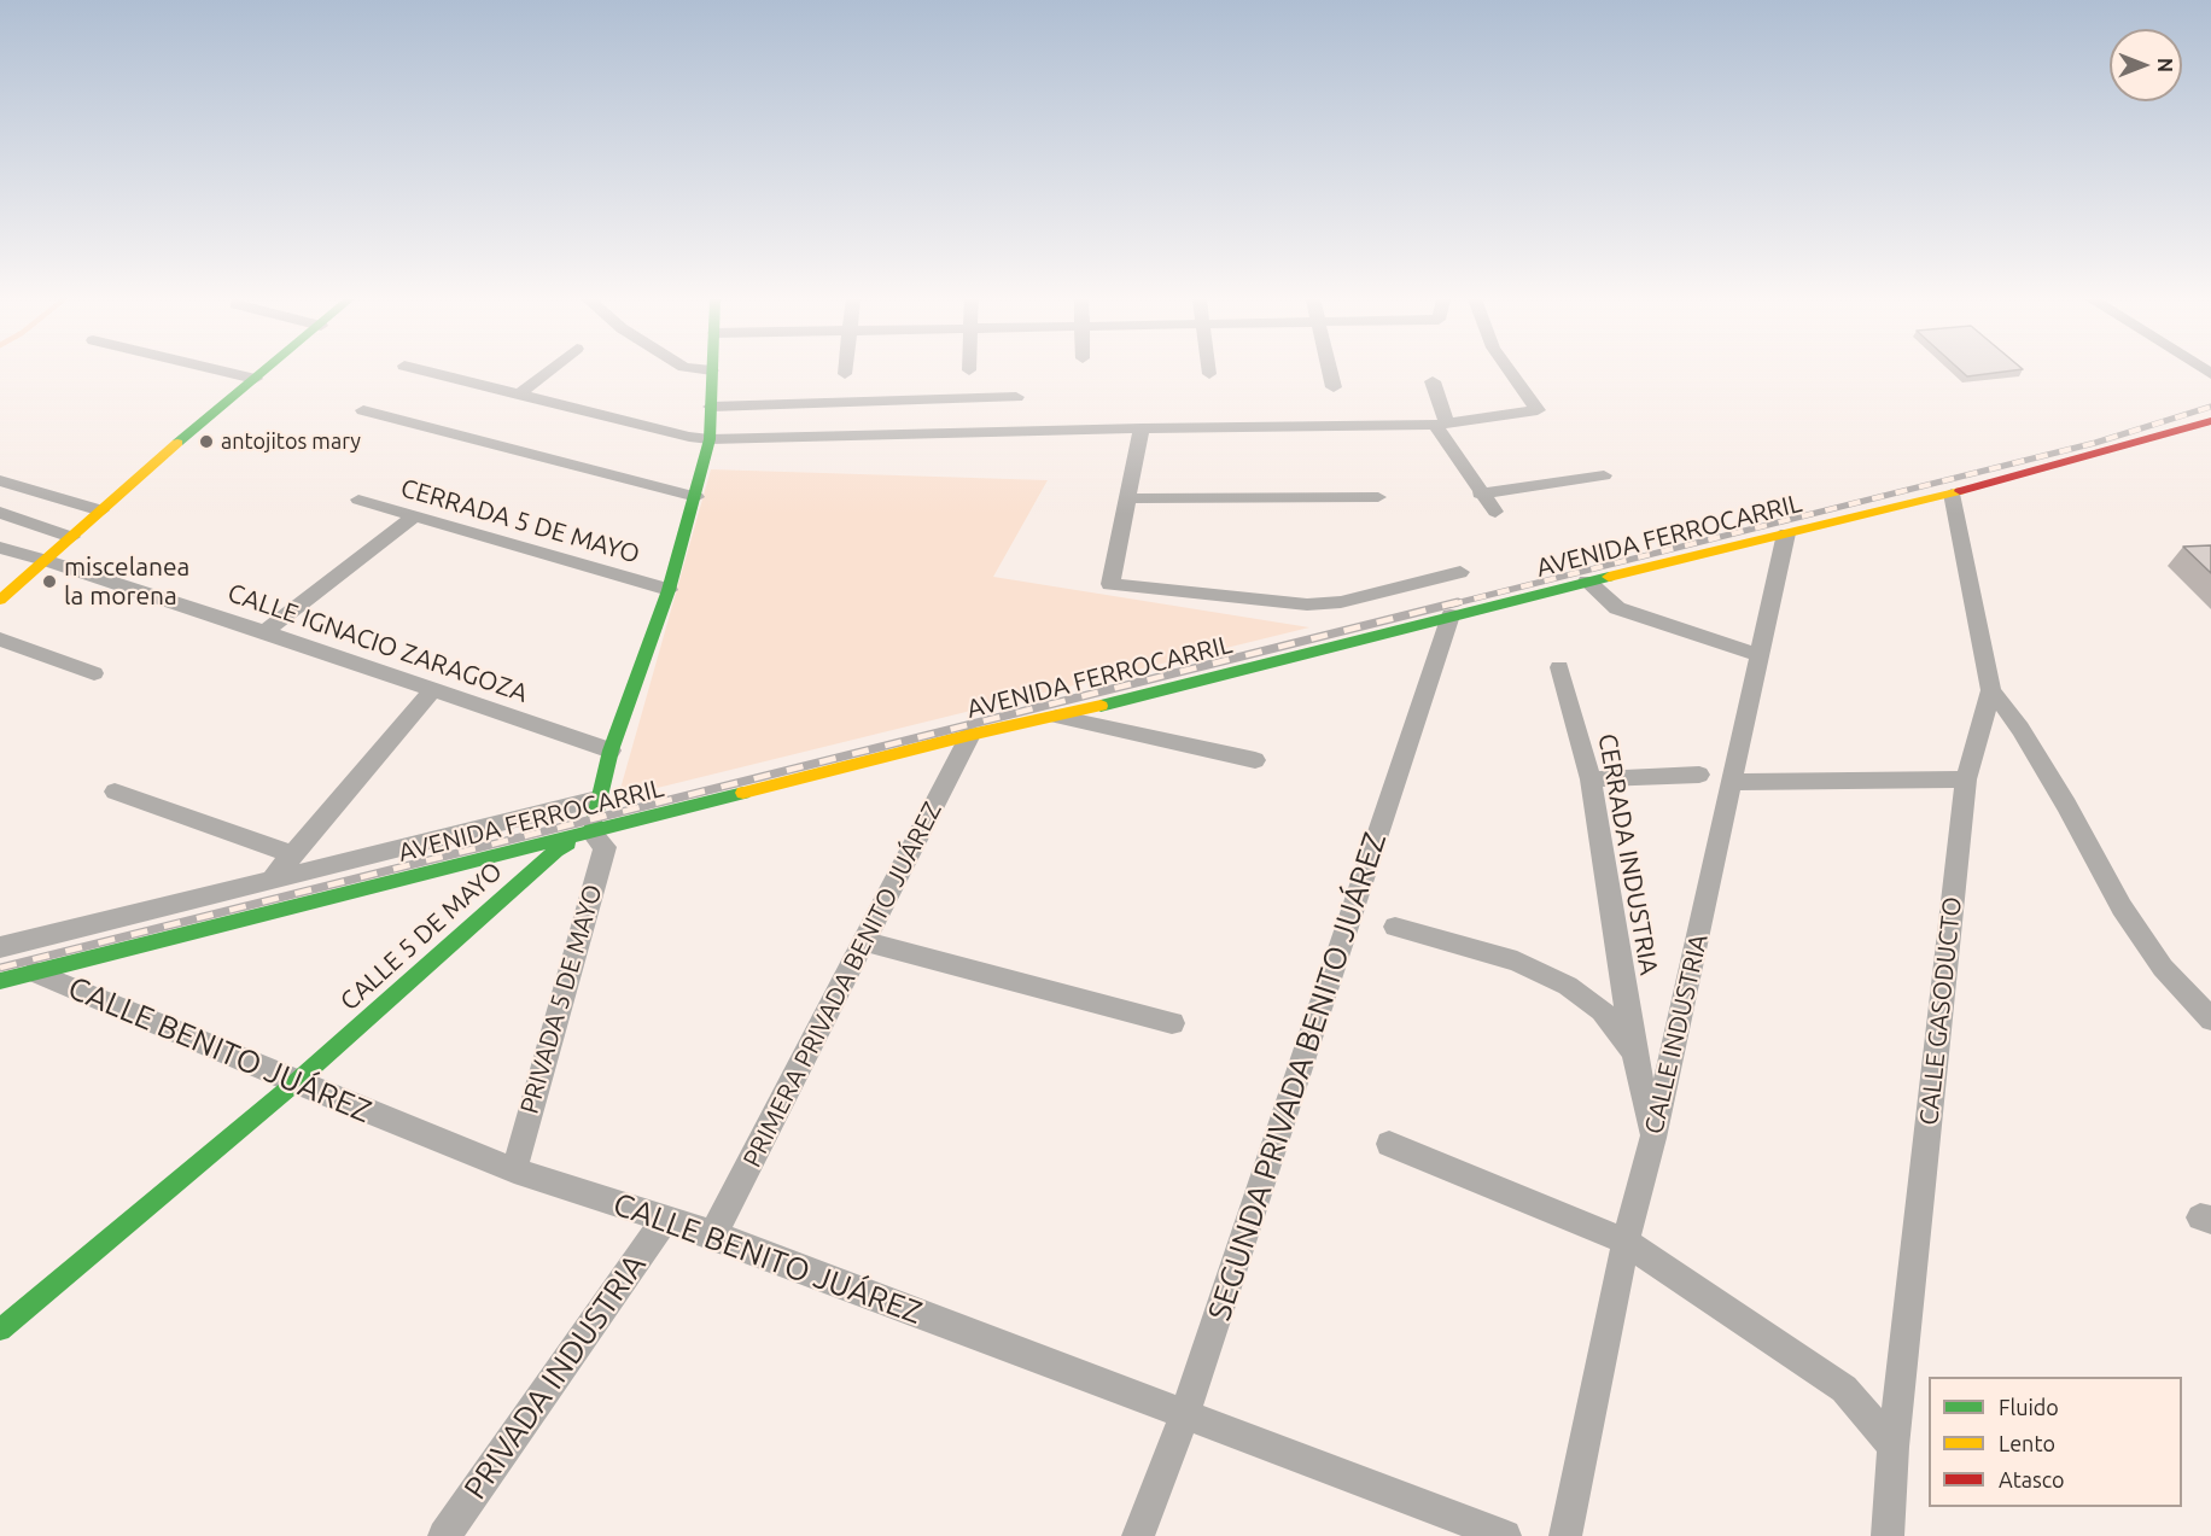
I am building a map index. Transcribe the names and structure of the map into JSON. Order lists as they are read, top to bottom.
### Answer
{
  "streets": {
    "street": [
      "CERRADA 5 DE MAYO",
      "AVENIDA FERROCARRIL",
      "CALLE IGNACIO ZARAGOZA",
      "CERRADA INDUSTRIA",
      "CALLE 5 DE MAYO",
      "PRIMERA PRIVADA BENITO JUÁREZ",
      "PRIVADA 5 DE MAYO",
      "CALLE GASODUCTO",
      "CALLE INDUSTRIA",
      "CALLE BENITO JUÁREZ",
      "SEGUNDA PRIVADA BENITO JUÁREZ",
      "PRIVADA INDUSTRIA"
    ]
  },
  "crossings": [
    ["AVENIDA FERROCARRIL", "CALLE 5 DE MAYO"],
    ["AVENIDA FERROCARRIL", "PRIMERA PRIVADA BENITO JUÁREZ"],
    ["AVENIDA FERROCARRIL", "PRIVADA 5 DE MAYO"],
    ["AVENIDA FERROCARRIL", "CALLE GASODUCTO"],
    ["AVENIDA FERROCARRIL", "CALLE INDUSTRIA"],
    ["AVENIDA FERROCARRIL", "CALLE BENITO JUÁREZ"],
    ["AVENIDA FERROCARRIL", "SEGUNDA PRIVADA BENITO JUÁREZ"],
    ["CERRADA INDUSTRIA", "CALLE INDUSTRIA"],
    ["CALLE 5 DE MAYO", "PRIVADA 5 DE MAYO"],
    ["CALLE 5 DE MAYO", "CALLE BENITO JUÁREZ"],
    ["PRIMERA PRIVADA BENITO JUÁREZ", "CALLE BENITO JUÁREZ"],
    ["PRIVADA 5 DE MAYO", "CALLE BENITO JUÁREZ"],
    ["CALLE BENITO JUÁREZ", "SEGUNDA PRIVADA BENITO JUÁREZ"],
    ["CALLE BENITO JUÁREZ", "PRIVADA INDUSTRIA"]
  ],
  "places": ["antojitos mary", "miscelanea la morena"],
  "legend": ["Fluido", "Lento", "Atasco"],
  "north": "right"
}
